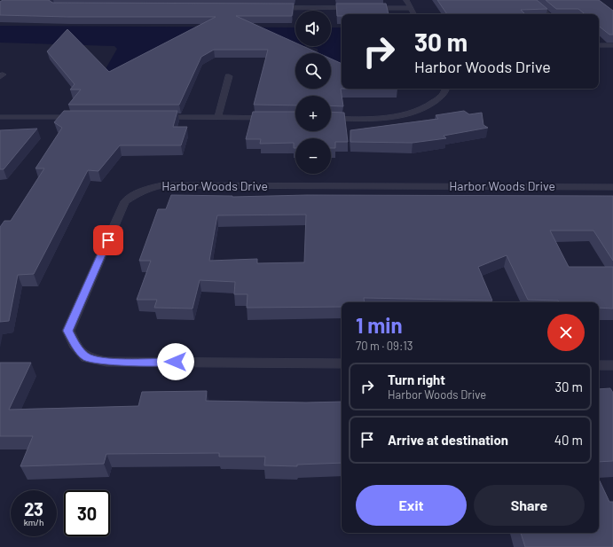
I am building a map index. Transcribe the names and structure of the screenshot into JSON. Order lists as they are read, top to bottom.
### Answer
{
  "streets": {
    "street": ["Harbor Woods Drive"]
  },
  "page": {
    "map_buttons": ["+", "−"],
    "turn": ["30 m", "Harbor Woods Drive"],
    "heading": ["1 min", "70 m · 09:13"],
    "list": [
      {
        "name": "Turn right",
        "note": "Harbor Woods Drive",
        "value": "30 m"
      },
      {
        "name": "Arrive at destination",
        "value": "40 m"
      }
    ],
    "buttons": ["Exit", "Share"],
    "speed": "23 km/h",
    "limit": "30"
  }
}
